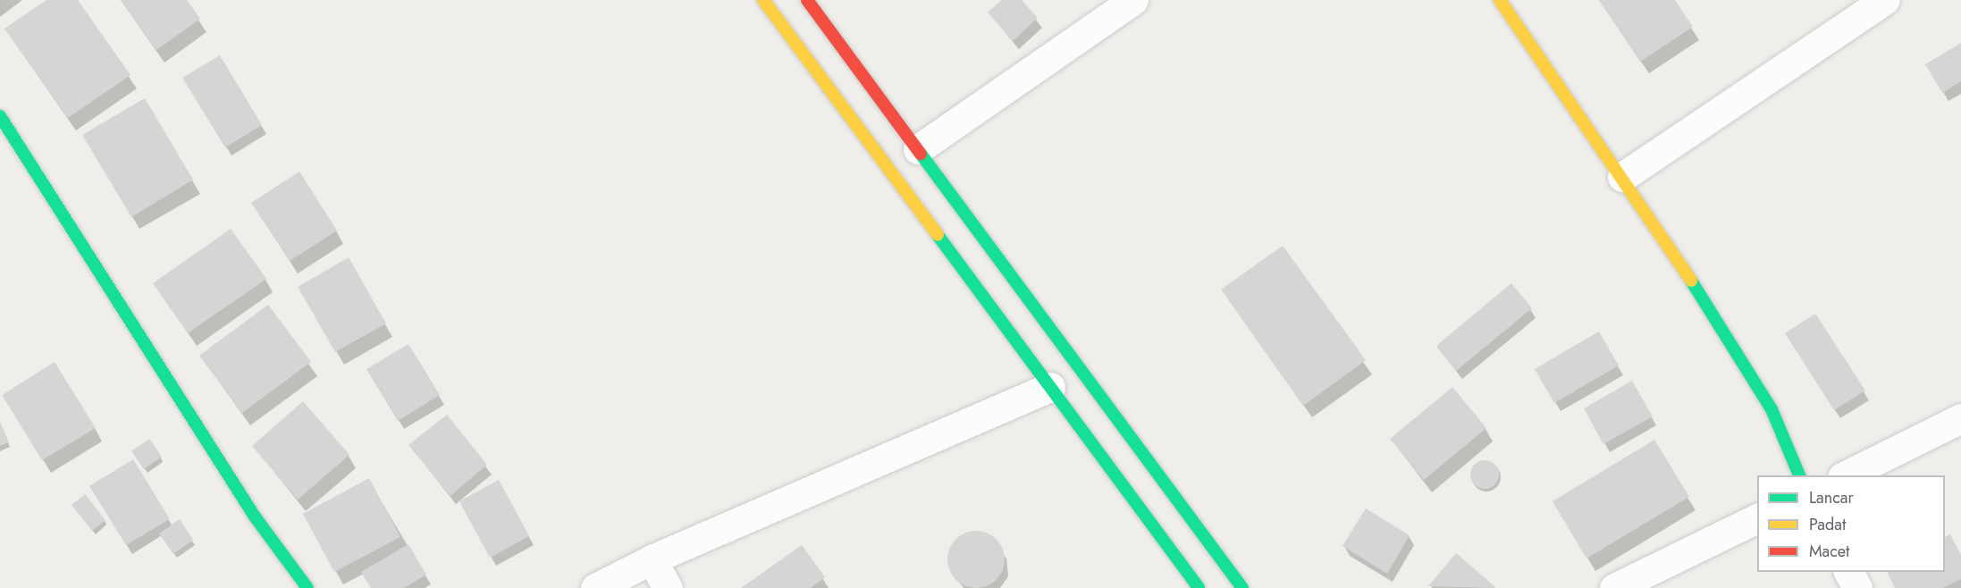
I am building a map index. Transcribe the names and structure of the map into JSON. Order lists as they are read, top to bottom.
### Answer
{
  "legend": ["Lancar", "Padat", "Macet"]
}
